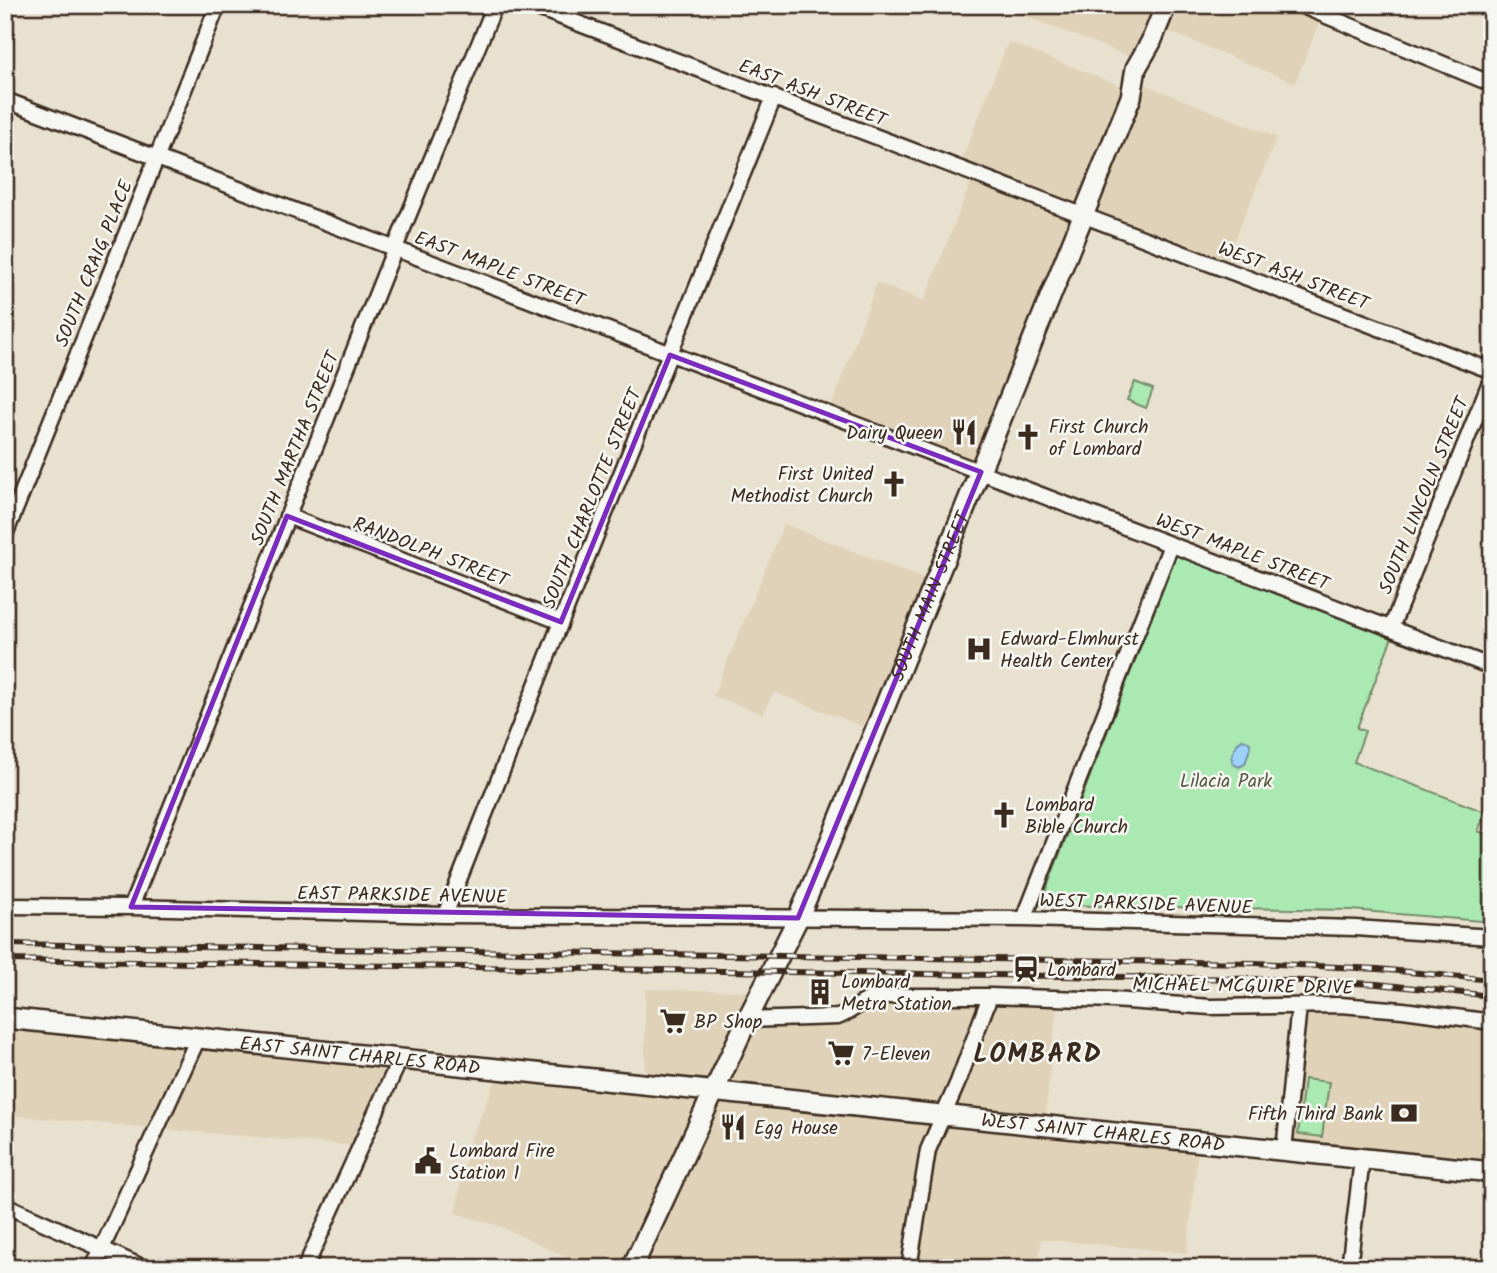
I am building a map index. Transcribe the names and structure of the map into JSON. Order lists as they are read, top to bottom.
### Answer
{
  "streets": {
    "main road": ["SOUTH MAIN STREET", "EAST SAINT CHARLES ROAD", "WEST SAINT CHARLES ROAD"],
    "street": [
      "EAST ASH STREET",
      "SOUTH CRAIG PLACE",
      "EAST MAPLE STREET",
      "WEST ASH STREET",
      "SOUTH MARTHA STREET",
      "SOUTH LINCOLN STREET",
      "SOUTH CHARLOTTE STREET",
      "RANDOLPH STREET",
      "WEST MAPLE STREET",
      "EAST PARKSIDE AVENUE",
      "WEST PARKSIDE AVENUE",
      "MICHAEL MCGUIRE DRIVE"
    ]
  },
  "crossings": [
    ["EAST ASH STREET", "WEST ASH STREET"],
    ["EAST ASH STREET", "SOUTH CHARLOTTE STREET"],
    ["EAST ASH STREET", "SOUTH MAIN STREET"],
    ["SOUTH CRAIG PLACE", "EAST MAPLE STREET"],
    ["EAST MAPLE STREET", "SOUTH MARTHA STREET"],
    ["EAST MAPLE STREET", "SOUTH CHARLOTTE STREET"],
    ["EAST MAPLE STREET", "WEST MAPLE STREET"],
    ["EAST MAPLE STREET", "SOUTH MAIN STREET"],
    ["WEST ASH STREET", "SOUTH MAIN STREET"],
    ["SOUTH MARTHA STREET", "RANDOLPH STREET"],
    ["SOUTH MARTHA STREET", "EAST PARKSIDE AVENUE"],
    ["SOUTH LINCOLN STREET", "WEST MAPLE STREET"],
    ["SOUTH CHARLOTTE STREET", "RANDOLPH STREET"],
    ["SOUTH CHARLOTTE STREET", "EAST PARKSIDE AVENUE"],
    ["WEST MAPLE STREET", "SOUTH MAIN STREET"],
    ["SOUTH MAIN STREET", "EAST PARKSIDE AVENUE"],
    ["SOUTH MAIN STREET", "WEST PARKSIDE AVENUE"],
    ["SOUTH MAIN STREET", "MICHAEL MCGUIRE DRIVE"],
    ["SOUTH MAIN STREET", "EAST SAINT CHARLES ROAD"],
    ["SOUTH MAIN STREET", "WEST SAINT CHARLES ROAD"],
    ["EAST PARKSIDE AVENUE", "WEST PARKSIDE AVENUE"],
    ["EAST SAINT CHARLES ROAD", "WEST SAINT CHARLES ROAD"]
  ],
  "districts": ["LOMBARD"],
  "parks": ["Lilacia Park"],
  "places": {
    "restaurant": ["Dairy Queen", "Egg House"],
    "church": ["First Church of Lombard", "First United Methodist Church", "Lombard Bible Church"],
    "hospital": ["Edward-Elmhurst Health Center"],
    "station": ["Lombard"],
    "building": ["Lombard Metra Station"],
    "supermarket": ["BP Shop", "7-Eleven"],
    "bank": ["Fifth Third Bank"],
    "public building": ["Lombard Fire Station 1"]
  }
}
